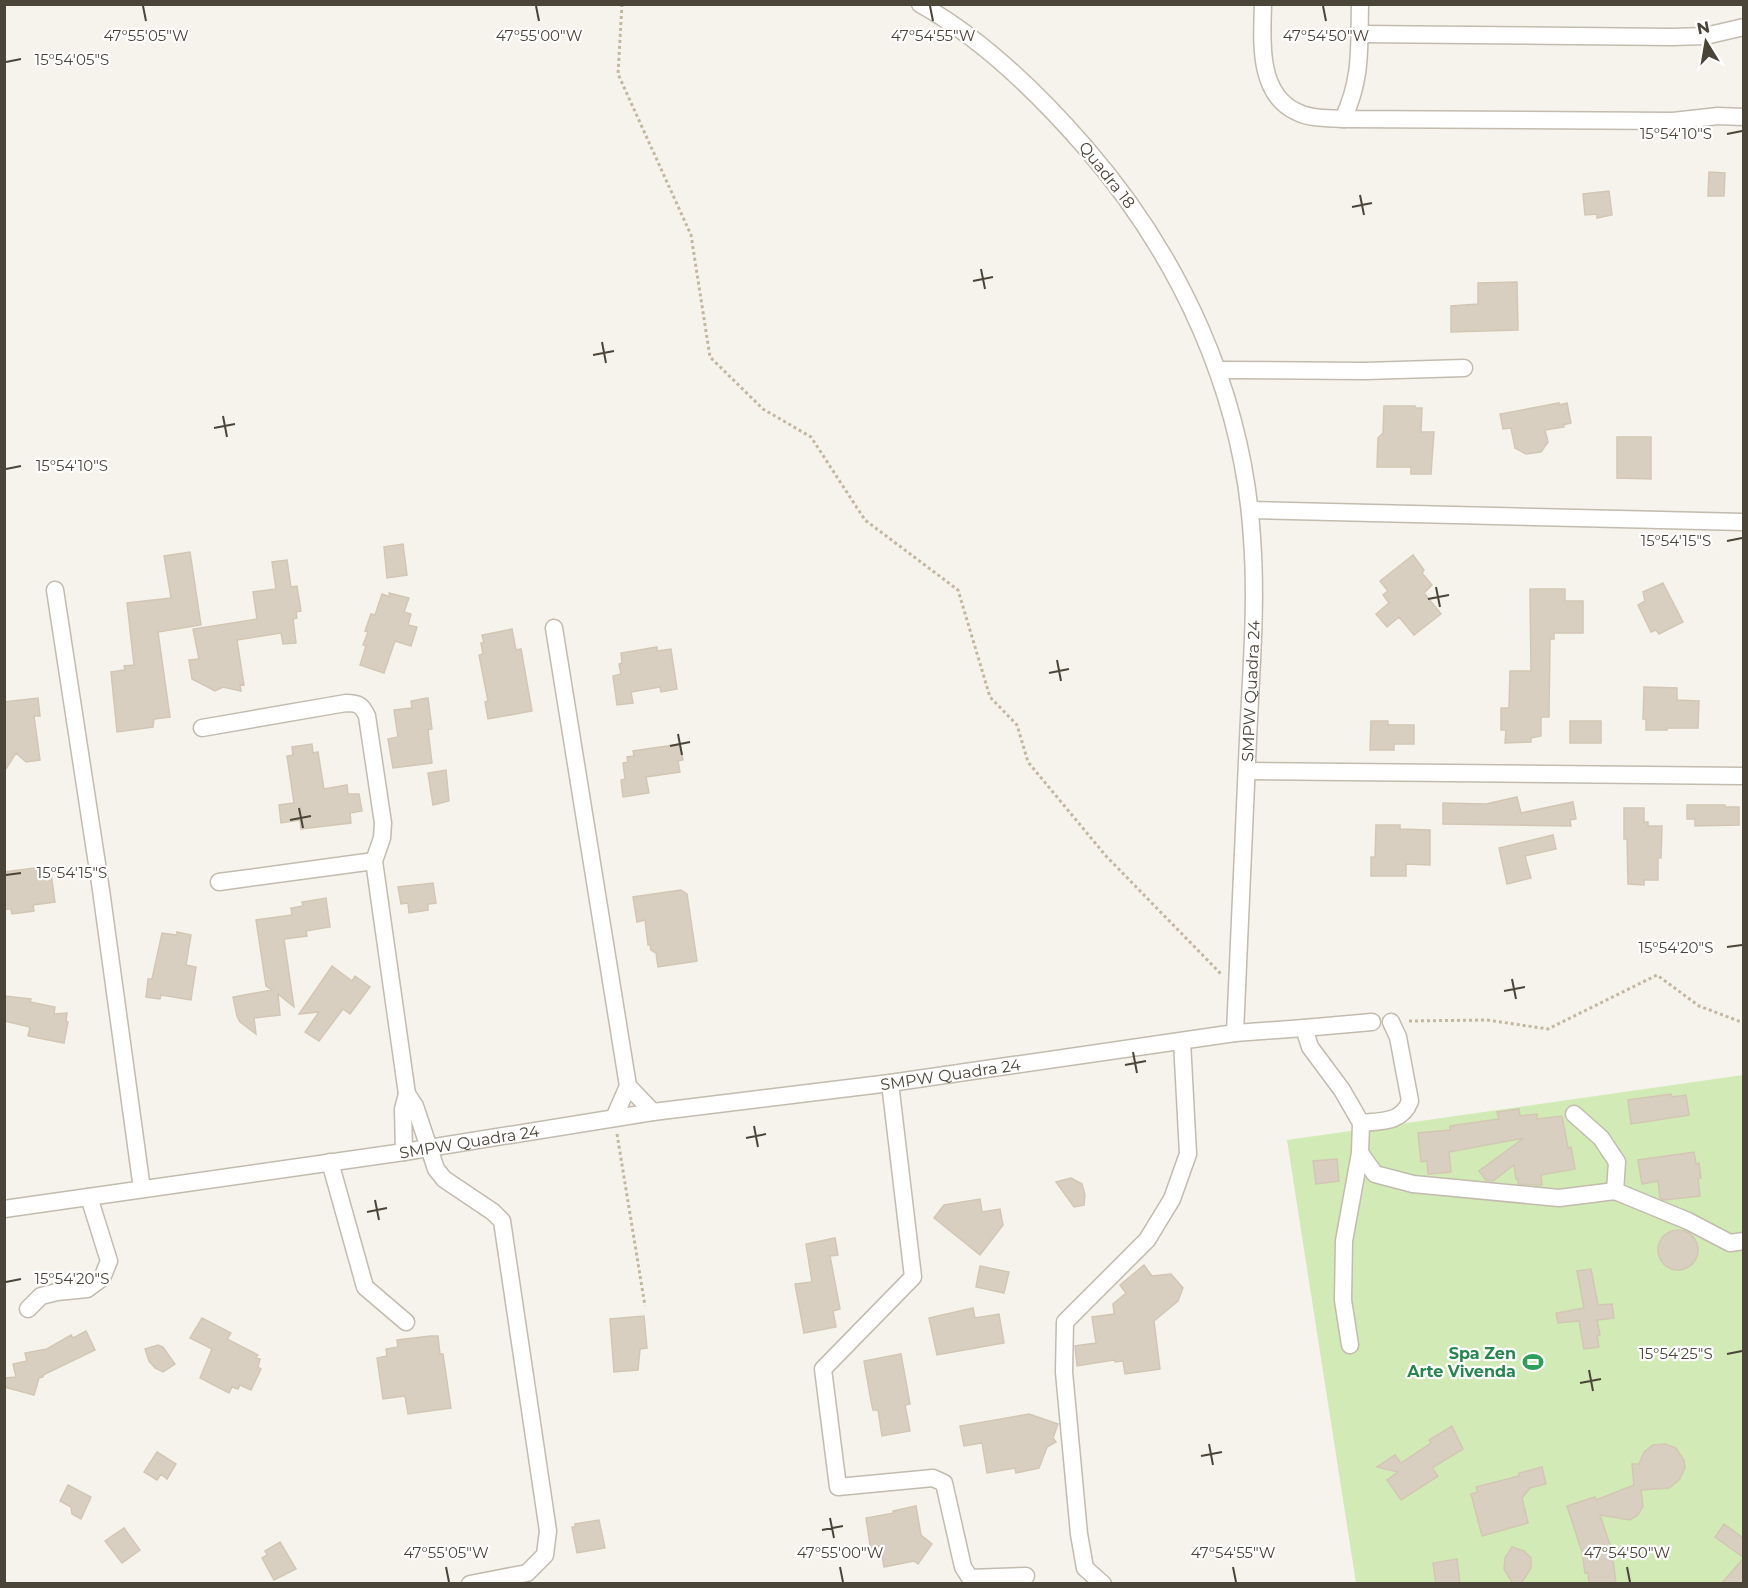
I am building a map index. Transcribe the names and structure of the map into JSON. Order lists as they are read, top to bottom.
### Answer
{
  "streets": {
    "street": ["Quadra 18", "SMPW Quadra 24"]
  },
  "crossings": [
    ["Quadra 18", "SMPW Quadra 24"]
  ],
  "places": {
    "sports": ["Spa Zen Arte Vivenda"]
  },
  "north": "top",
  "coordinates": [
    "47°55'05\"W",
    "47°55'00\"W",
    "47°54'55\"W",
    "47°54'50\"W",
    "15°54'05\"S",
    "15°54'10\"S",
    "15°54'15\"S",
    "15°54'20\"S",
    "15°54'25\"S"
  ]
}
